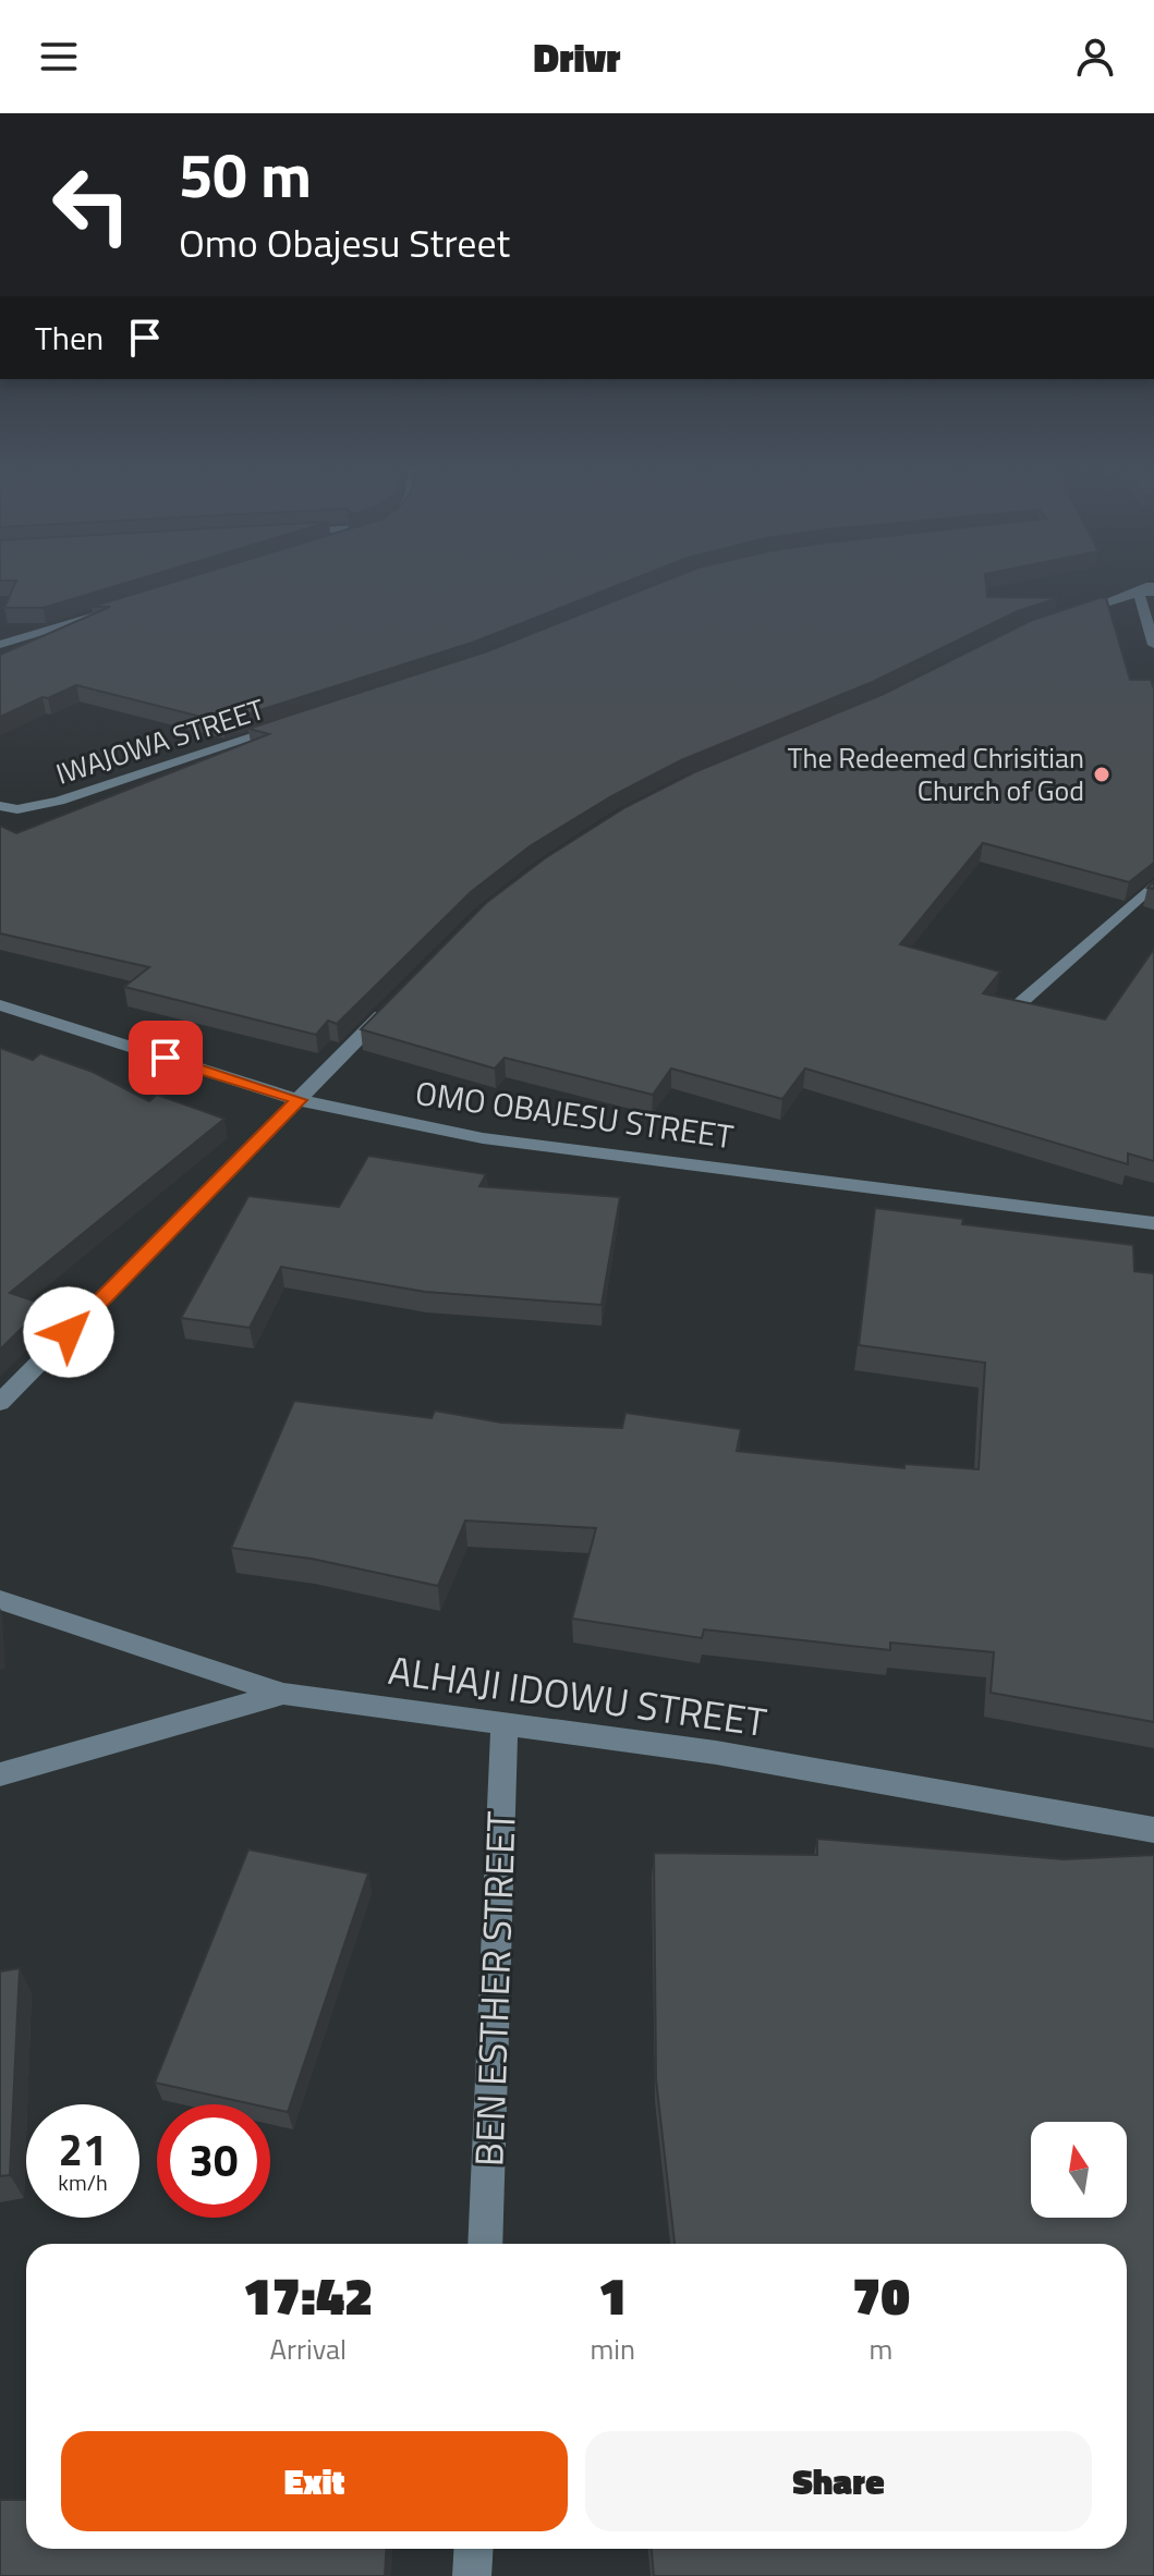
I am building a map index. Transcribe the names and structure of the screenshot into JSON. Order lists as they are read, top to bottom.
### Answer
{
  "streets": {
    "street": [
      "IWAJOWA STREET",
      "OMO OBAJESU STREET",
      "ALHAJI IDOWU STREET",
      "BEN ESTHER STREET"
    ]
  },
  "crossings": [
    ["ALHAJI IDOWU STREET", "BEN ESTHER STREET"]
  ],
  "places": ["The Redeemed Chrisitian Church of God"],
  "north": "top",
  "page": {
    "header": "Drivr",
    "turn": ["50 m", "Omo Obajesu Street"],
    "then": "Then",
    "speed": "21 km/h",
    "limit": "30",
    "eta": [
      "17:42",
      "Arrival",
      "1",
      "min",
      "70",
      "m"
    ],
    "buttons": ["Exit", "Share"]
  }
}
